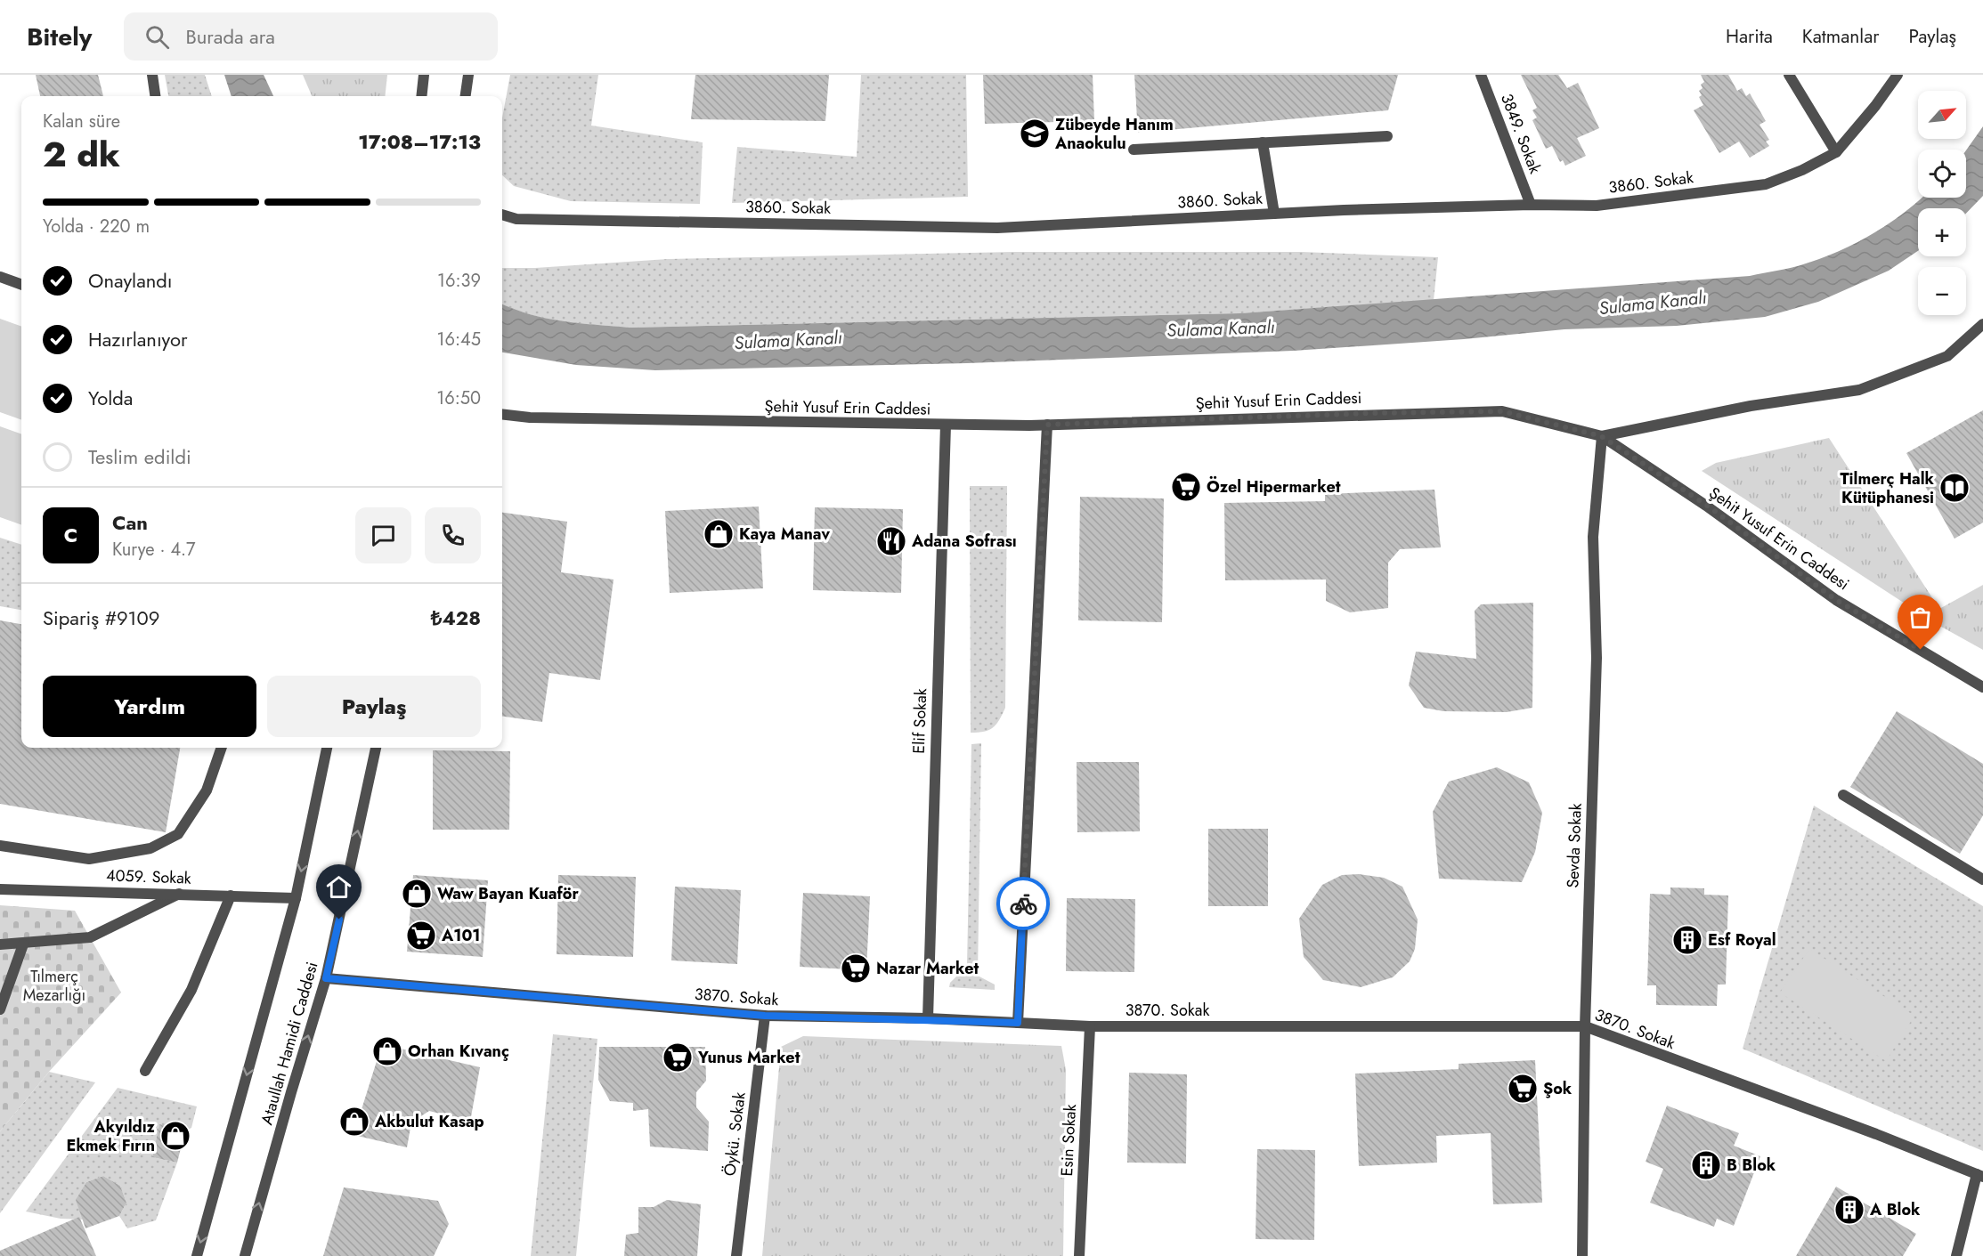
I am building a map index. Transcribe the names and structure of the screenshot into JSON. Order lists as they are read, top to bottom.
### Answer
{
  "streets": {
    "street": [
      "3849. Sokak",
      "3860. Sokak",
      "Şehit Yusuf Erin Caddesi",
      "Elif Sokak",
      "Sevda Sokak",
      "4059. Sokak",
      "3870. Sokak",
      "Ataullah Hamidi Caddesi",
      "Öykü. Sokak",
      "Esin Sokak"
    ]
  },
  "crossings": [
    ["3849. Sokak", "3860. Sokak"],
    ["Şehit Yusuf Erin Caddesi", "Elif Sokak"],
    ["Şehit Yusuf Erin Caddesi", "Sevda Sokak"],
    ["Elif Sokak", "3870. Sokak"],
    ["Sevda Sokak", "3870. Sokak"],
    ["4059. Sokak", "Ataullah Hamidi Caddesi"],
    ["3870. Sokak", "Ataullah Hamidi Caddesi"],
    ["3870. Sokak", "Öykü. Sokak"],
    ["3870. Sokak", "Esin Sokak"]
  ],
  "water": ["Sulama Kanalı"],
  "parks": ["Tılmerç Mezarlığı"],
  "places": {
    "school or university": ["Zübeyde Hanım Anaokulu"],
    "supermarket": [
      "Özel Hipermarket",
      "A101",
      "Nazar Market",
      "Yunus Market",
      "Şok"
    ],
    "library": ["Tilmerç Halk Kütüphanesi"],
    "shop": [
      "Kaya Manav",
      "Waw Bayan Kuaför",
      "Orhan Kıvanç",
      "Akbulut Kasap",
      "Akyıldız Ekmek Fırın"
    ],
    "restaurant": ["Adana Sofrası"],
    "building": ["Esf Royal", "B Blok", "A Blok"]
  },
  "north": "top right",
  "page": {
    "header": "Bitely",
    "search": "Burada ara",
    "nav": ["Harita", "Katmanlar", "Paylaş"],
    "map_buttons": ["+", "−"],
    "heading": ["2 dk", "Kalan süre", "17:08–17:13"],
    "panel": [
      "Can",
      "Kurye · 4.7",
      "Sipariş #9109",
      "₺428"
    ],
    "bar": "Yolda · 220 m",
    "list": [
      ["Onaylandı", "16:39"],
      ["Hazırlanıyor", "16:45"],
      ["Yolda", "16:50"],
      "Teslim edildi"
    ],
    "round": "C",
    "buttons": ["Yardım", "Paylaş"]
  }
}
